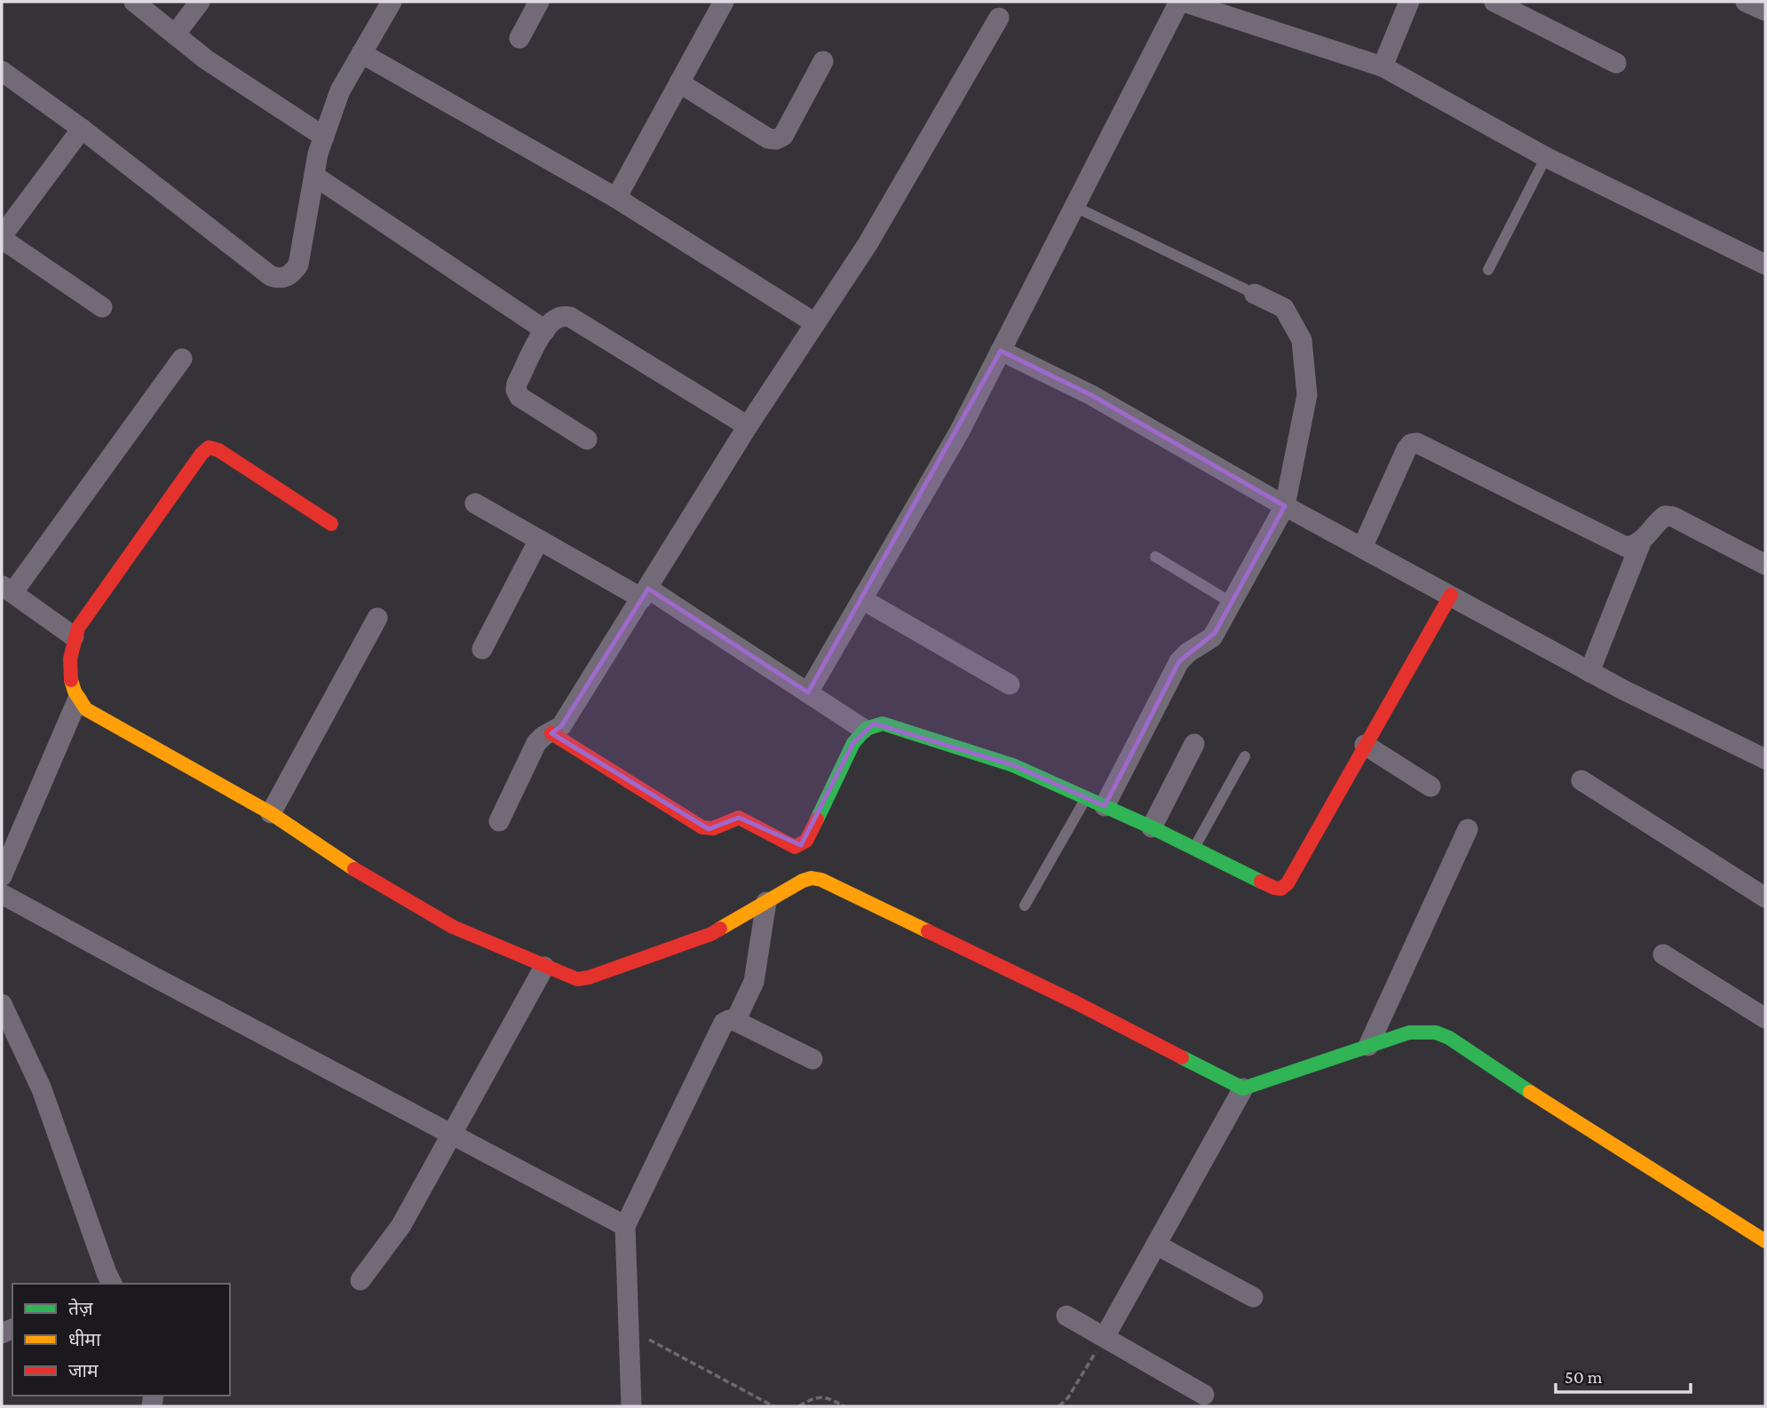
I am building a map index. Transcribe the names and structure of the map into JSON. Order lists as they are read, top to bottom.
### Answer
{
  "legend": ["तेज़", "धीमा", "जाम"],
  "scale_bar": "50 m"
}
